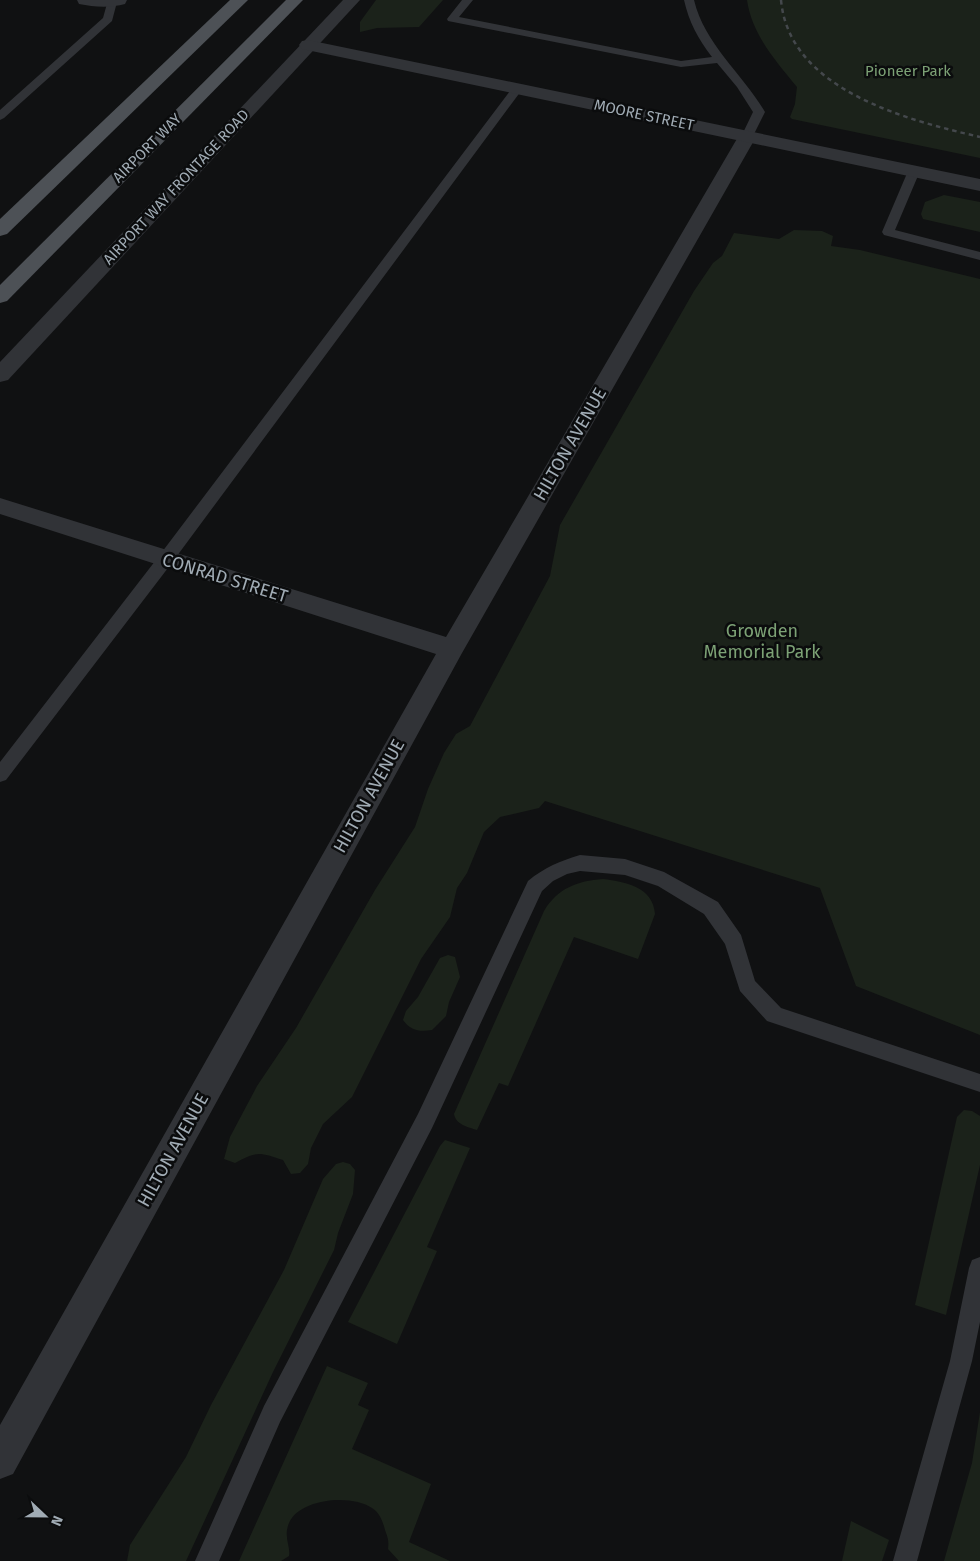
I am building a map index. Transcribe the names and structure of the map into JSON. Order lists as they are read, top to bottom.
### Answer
{
  "streets": {
    "main road": ["AIRPORT WAY"],
    "street": [
      "MOORE STREET",
      "AIRPORT WAY FRONTAGE ROAD",
      "HILTON AVENUE",
      "CONRAD STREET"
    ]
  },
  "crossings": [
    ["MOORE STREET", "AIRPORT WAY FRONTAGE ROAD"],
    ["MOORE STREET", "HILTON AVENUE"],
    ["HILTON AVENUE", "CONRAD STREET"]
  ],
  "parks": ["Pioneer Park", "Growden Memorial Park"],
  "north": "right"
}
